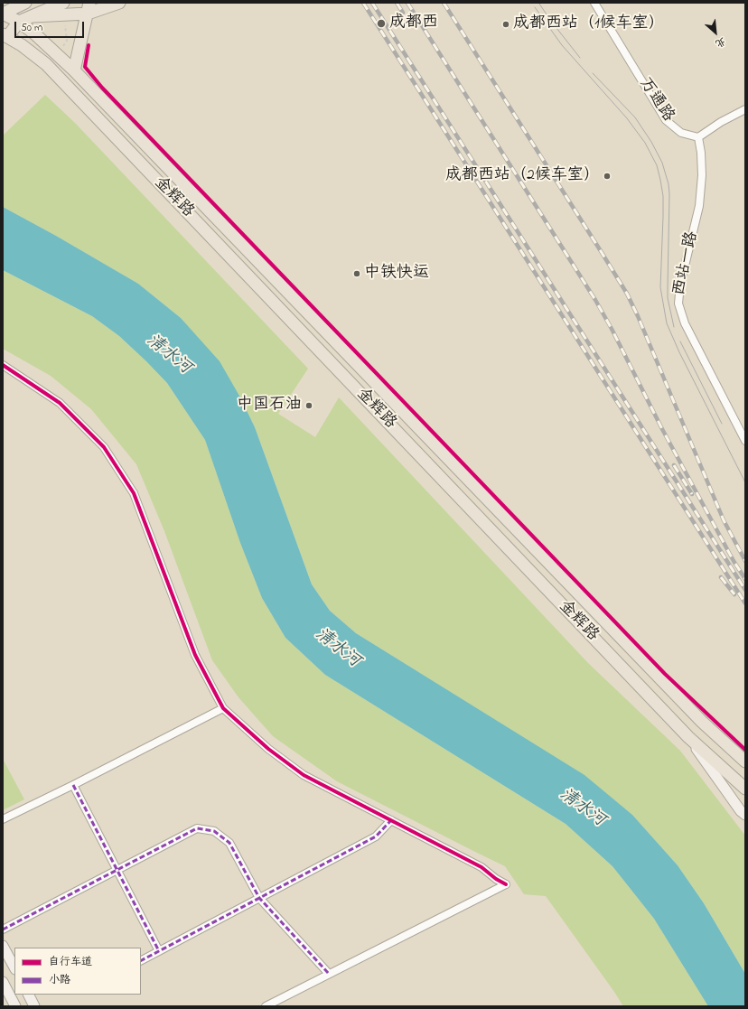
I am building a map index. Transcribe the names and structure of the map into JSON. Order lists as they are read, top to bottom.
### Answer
{
  "streets": {
    "main road": ["金辉路"],
    "street": ["万通路", "西站一路"]
  },
  "crossings": [
    ["万通路", "西站一路"]
  ],
  "water": ["清水河"],
  "places": [
    "成都西",
    "成都西站（1候车室）",
    "成都西站（2候车室）",
    "中铁快运",
    "中国石油"
  ],
  "legend": ["自行车道", "小路"],
  "scale_bar": "50 m",
  "north": "bottom right"
}
